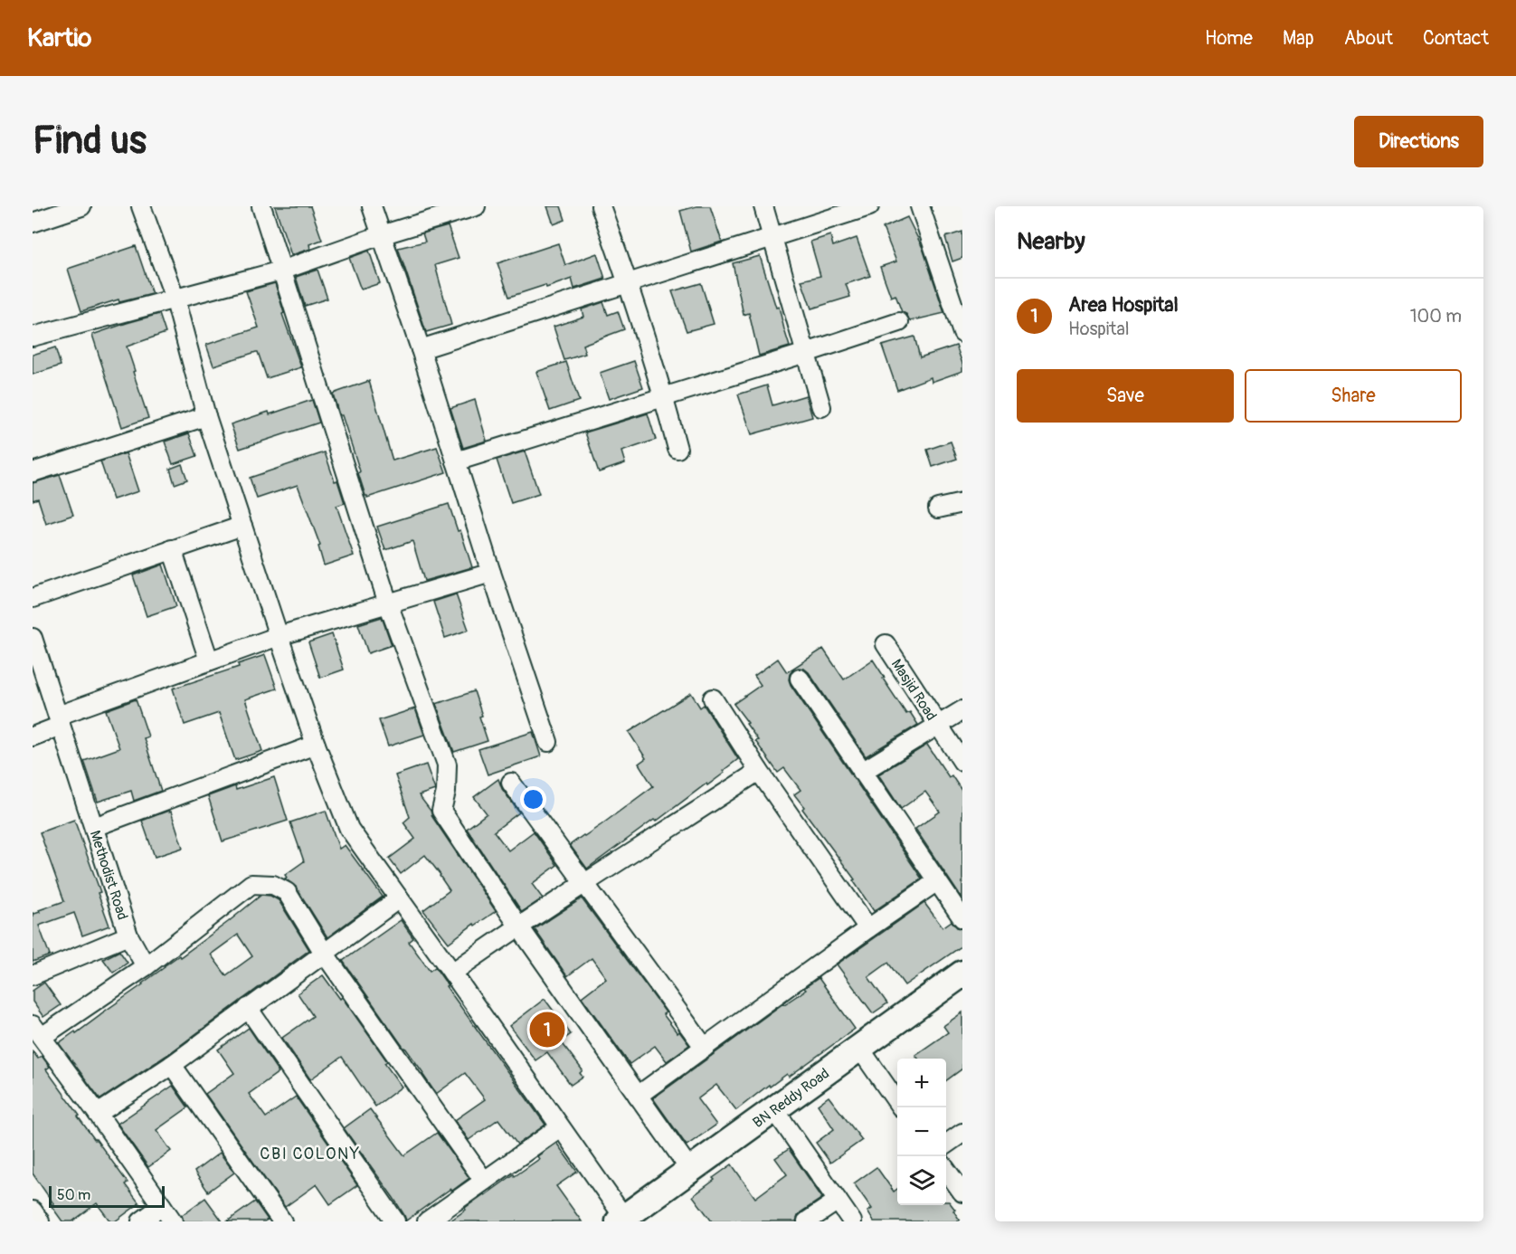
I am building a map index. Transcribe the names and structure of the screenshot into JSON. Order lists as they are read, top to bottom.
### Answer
{
  "streets": {
    "street": ["Masjid Road", "Methodist Road", "BN Reddy Road"]
  },
  "districts": ["CBI COLONY"],
  "scale_bar": "50 m",
  "page": {
    "header": "Kartio",
    "nav": [
      "Home",
      "Map",
      "About",
      "Contact"
    ],
    "buttons": [
      "Directions",
      ["Save", "Share"]
    ],
    "title": "Find us",
    "heading": "Nearby",
    "list": [
      {
        "mark": "1",
        "name": "Area Hospital",
        "note": "Hospital",
        "value": "100 m"
      }
    ],
    "pins": "1",
    "map_buttons": ["+", "−"],
    "scale": "50 m"
  }
}
